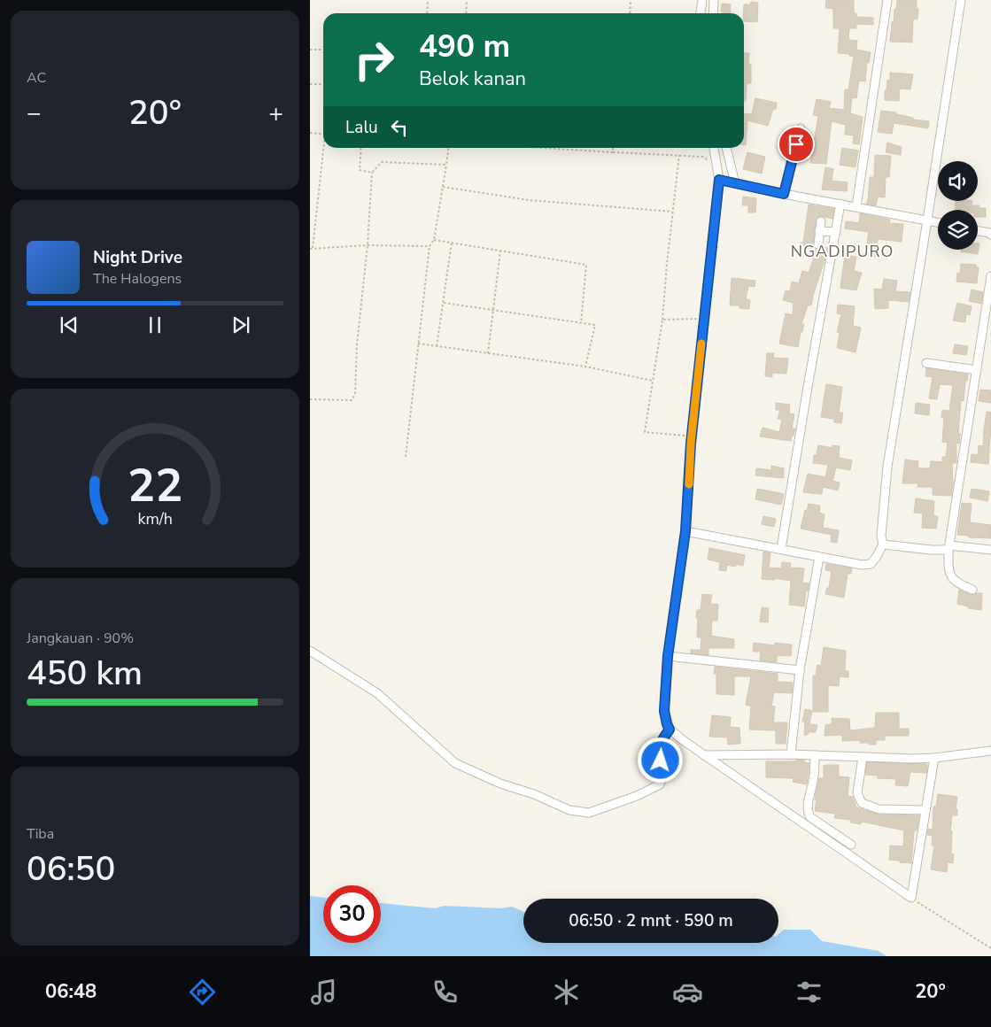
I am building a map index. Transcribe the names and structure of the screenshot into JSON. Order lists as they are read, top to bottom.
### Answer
{
  "districts": ["NGADIPURO"],
  "page": {
    "tile": [
      "AC",
      ["Jangkauan · 90%", "450 km"],
      ["Tiba", "06:50"]
    ],
    "turn": ["490 m", "Belok kanan"],
    "heat": ["−", "20°", "+"],
    "then": "Lalu",
    "song": ["Night Drive", "The Halogens"],
    "limit": "30",
    "trip": "06:50 · 2 mnt · 590 m",
    "tabs": ["06:48", "20°"],
    "gauge": ["22", "km/h"]
  }
}
